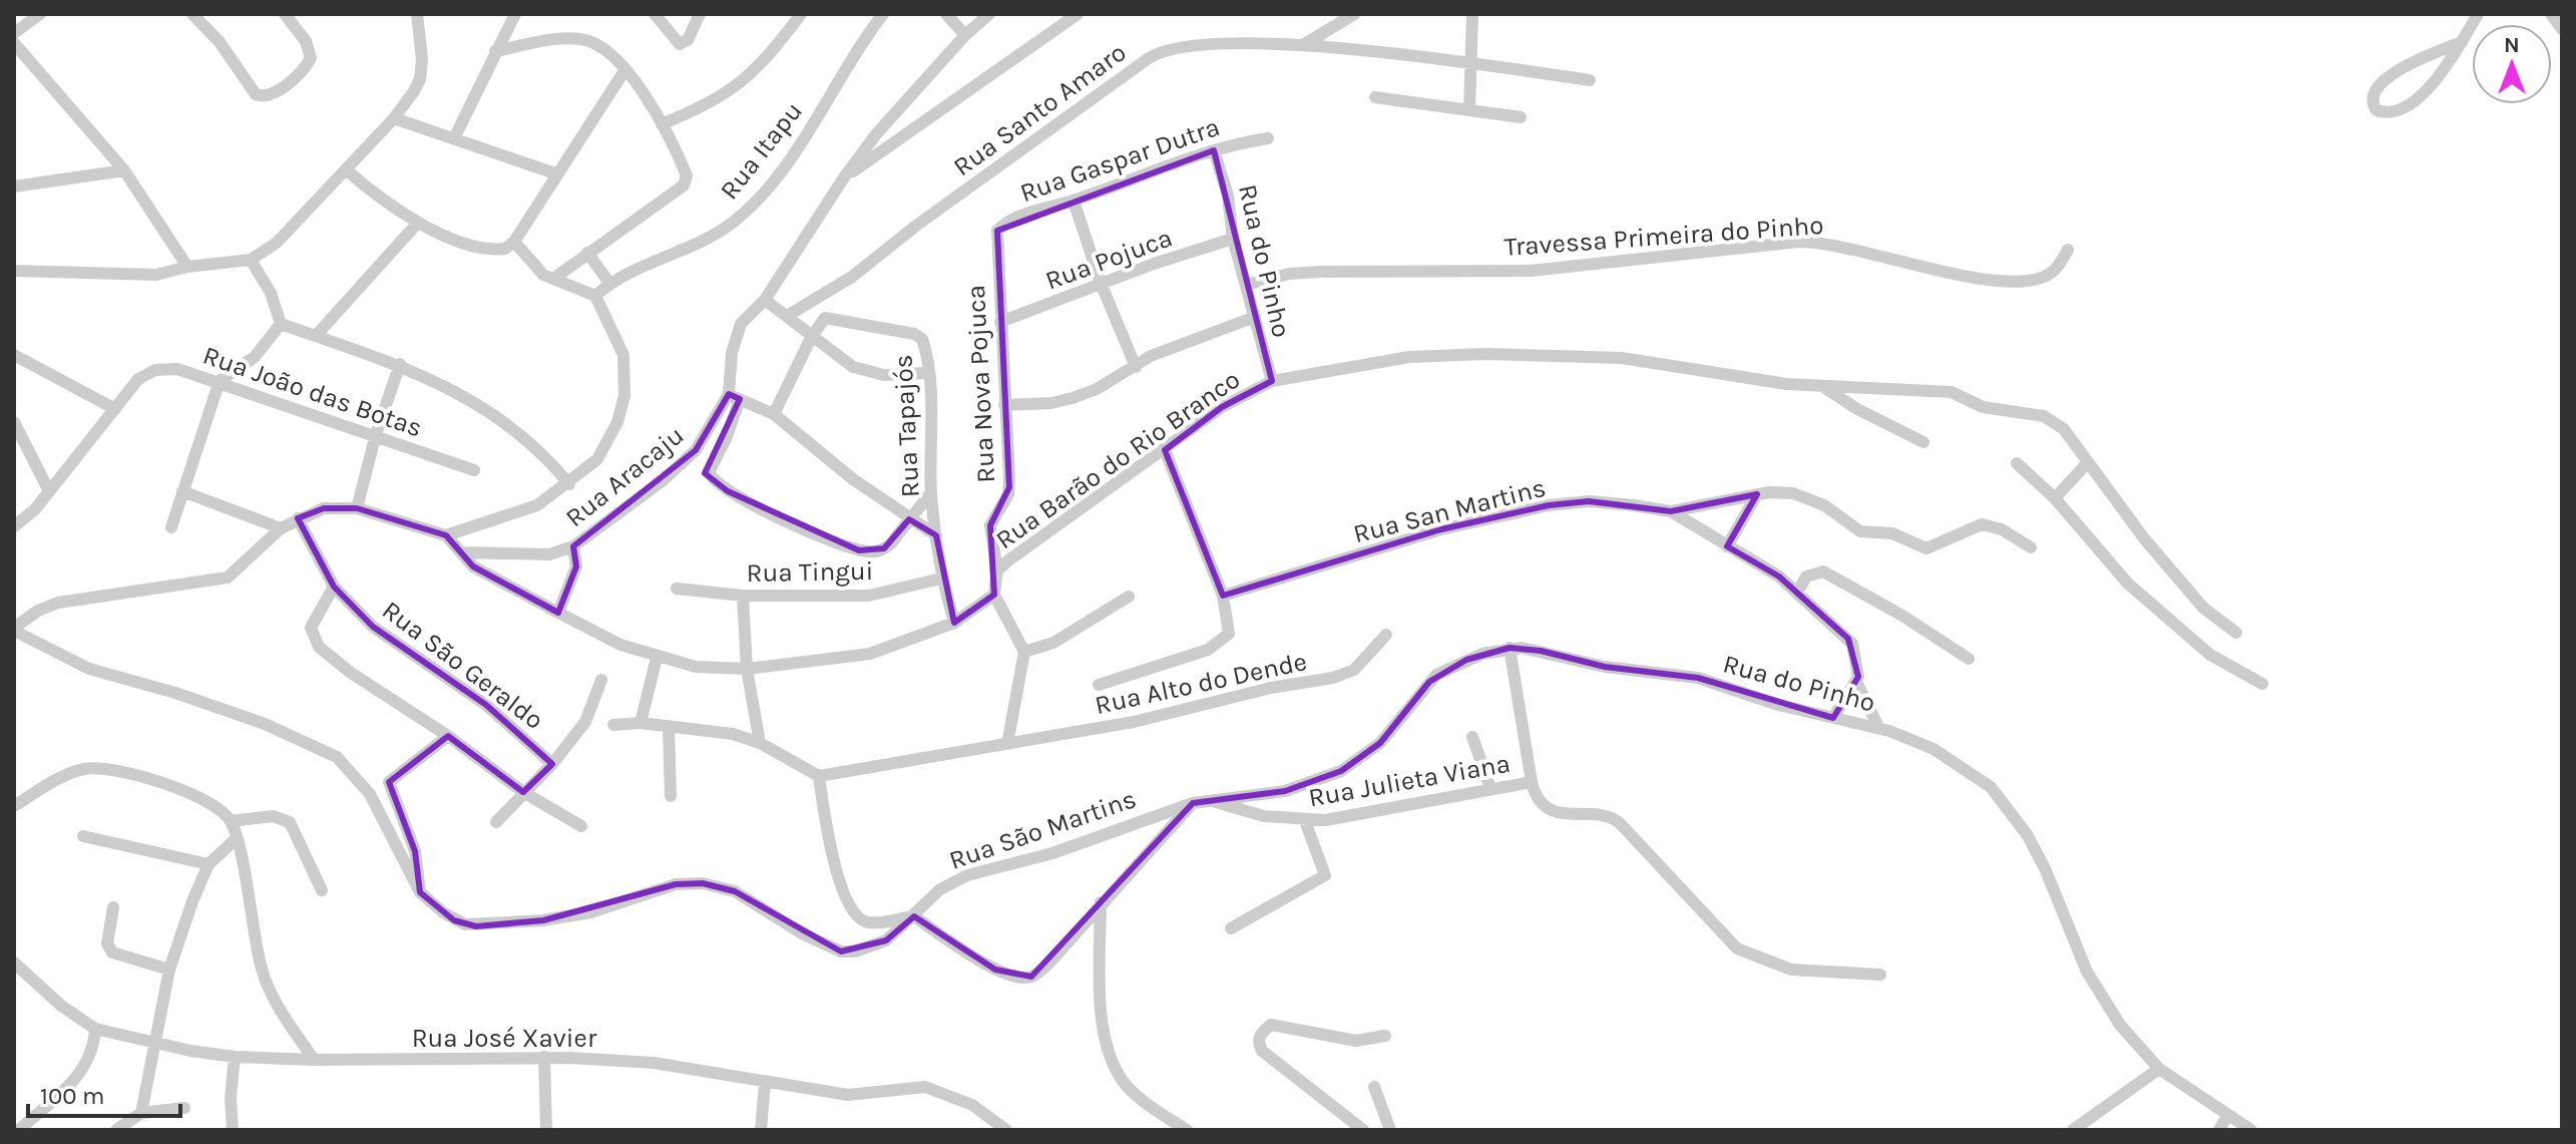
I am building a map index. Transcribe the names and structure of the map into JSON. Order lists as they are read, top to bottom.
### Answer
{
  "streets": {
    "street": [
      "Rua Santo Amaro",
      "Rua Itapu",
      "Rua Gaspar Dutra",
      "Travessa Primeira do Pinho",
      "Rua Pojuca",
      "Rua do Pinho",
      "Rua Nova Pojuca",
      "Rua João das Botas",
      "Rua Tapajós",
      "Rua Barão do Rio Branco",
      "Rua Aracaju",
      "Rua San Martins",
      "Rua Tingui",
      "Rua São Geraldo",
      "Rua Alto do Dende",
      "Rua Julieta Viana",
      "Rua São Martins",
      "Rua José Xavier"
    ]
  },
  "crossings": [
    ["Rua Gaspar Dutra", "Rua do Pinho"],
    ["Rua Gaspar Dutra", "Rua Nova Pojuca"],
    ["Travessa Primeira do Pinho", "Rua do Pinho"],
    ["Rua Pojuca", "Rua do Pinho"],
    ["Rua Pojuca", "Rua Nova Pojuca"],
    ["Rua do Pinho", "Rua Barão do Rio Branco"],
    ["Rua do Pinho", "Rua San Martins"],
    ["Rua do Pinho", "Rua Julieta Viana"],
    ["Rua do Pinho", "Rua São Martins"],
    ["Rua Nova Pojuca", "Rua Barão do Rio Branco"],
    ["Rua Tapajós", "Rua Tingui"]
  ],
  "scale_bar": "100 m",
  "north": "top"
}
